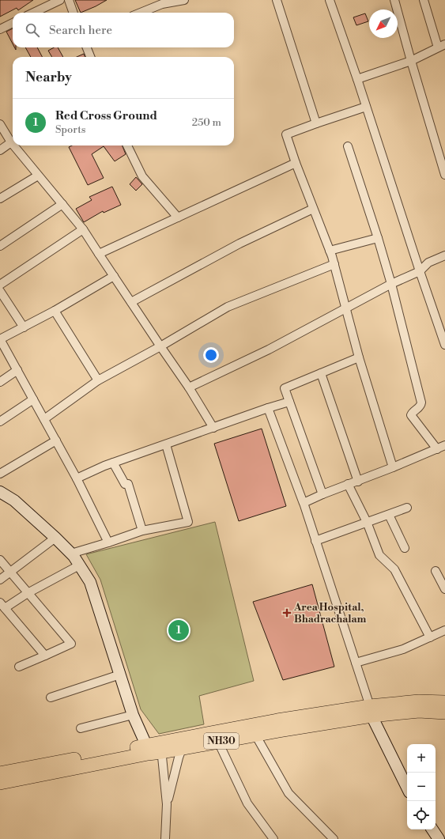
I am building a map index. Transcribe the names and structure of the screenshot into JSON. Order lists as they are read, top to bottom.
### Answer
{
  "streets": {
    "highway": ["NH30"]
  },
  "places": {
    "health": ["Area Hospital, Bhadrachalam"]
  },
  "north": "bottom left",
  "page": {
    "search": "Search here",
    "heading": "Nearby",
    "list": [
      {
        "mark": "1",
        "name": "Red Cross Ground",
        "note": "Sports",
        "value": "250 m"
      }
    ],
    "pins": "1",
    "map_buttons": ["+", "−"]
  }
}
